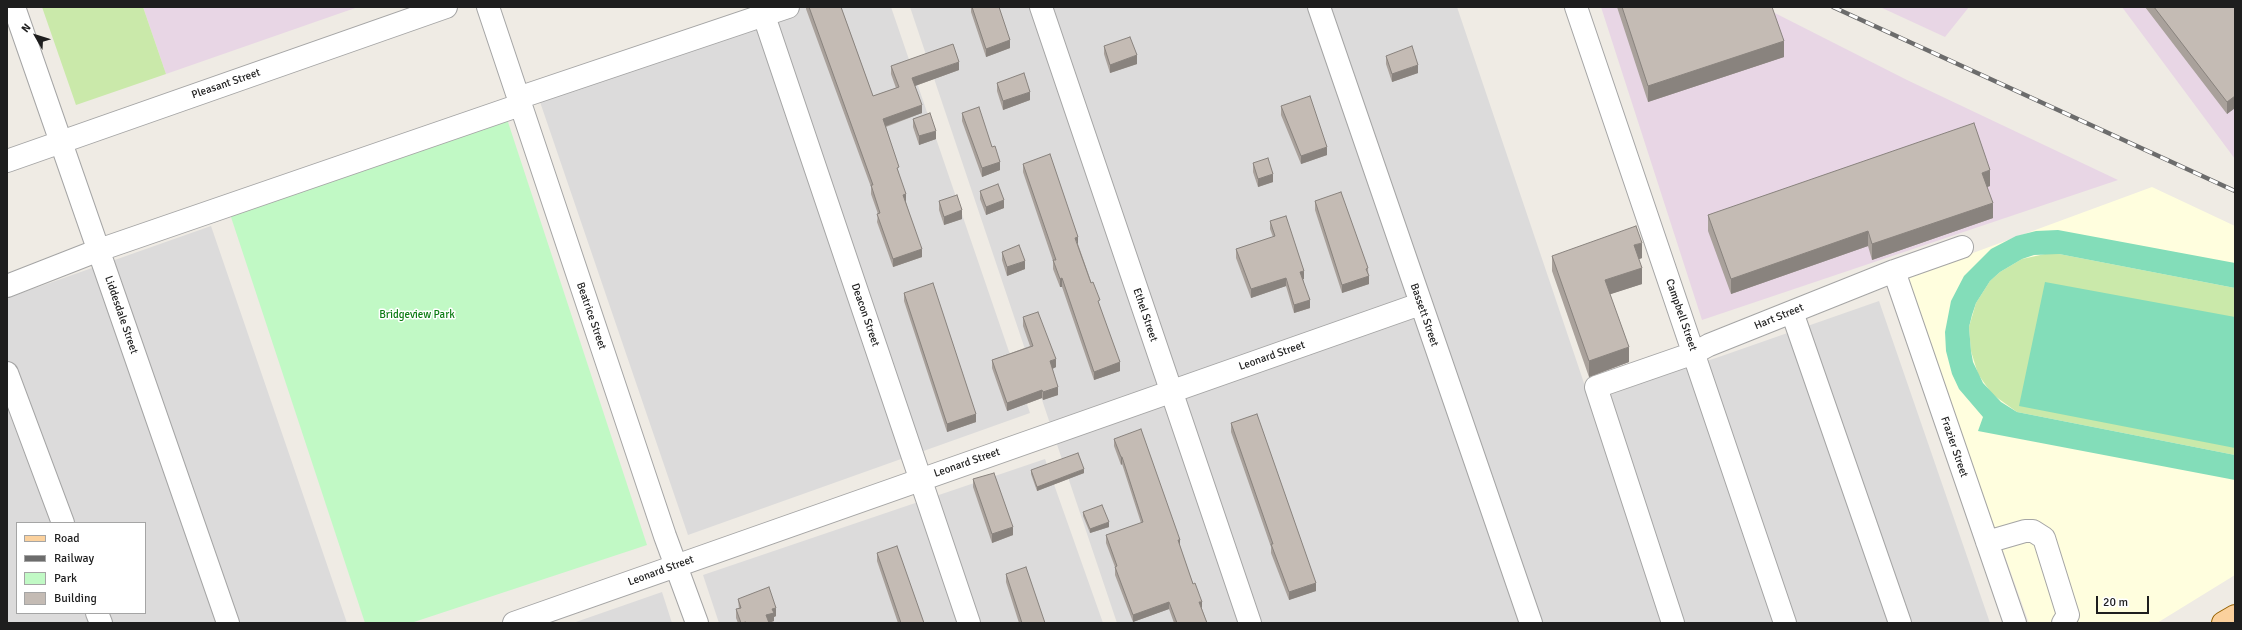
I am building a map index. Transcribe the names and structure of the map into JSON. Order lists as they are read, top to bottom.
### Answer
{
  "streets": {
    "street": [
      "Pleasant Street",
      "Liddesdale Street",
      "Deacon Street",
      "Ethel Street",
      "Bassett Street",
      "Campbell Street",
      "Beatrice Street",
      "Hart Street",
      "Leonard Street",
      "Frazier Street"
    ]
  },
  "crossings": [
    ["Pleasant Street", "Liddesdale Street"],
    ["Deacon Street", "Leonard Street"],
    ["Ethel Street", "Leonard Street"],
    ["Bassett Street", "Leonard Street"],
    ["Campbell Street", "Hart Street"],
    ["Beatrice Street", "Leonard Street"],
    ["Hart Street", "Frazier Street"]
  ],
  "parks": ["Bridgeview Park"],
  "legend": [
    "Road",
    "Railway",
    "Park",
    "Building"
  ],
  "scale_bar": "20 m",
  "north": "top left"
}
